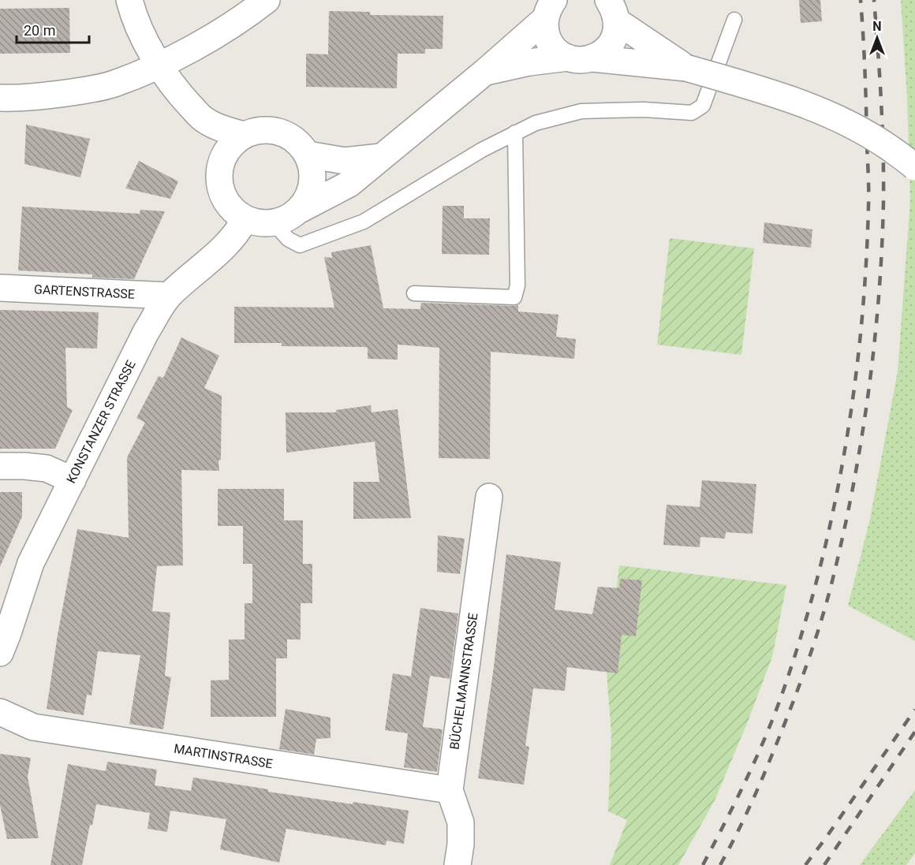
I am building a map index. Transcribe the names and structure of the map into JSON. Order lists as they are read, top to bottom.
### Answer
{
  "streets": {
    "street": [
      "GARTENSTRASSE",
      "KONSTANZER STRASSE",
      "BÜCHELMANNSTRASSE",
      "MARTINSTRASSE"
    ]
  },
  "crossings": [
    ["GARTENSTRASSE", "KONSTANZER STRASSE"],
    ["BÜCHELMANNSTRASSE", "MARTINSTRASSE"]
  ],
  "scale_bar": "20 m",
  "north": "top"
}
